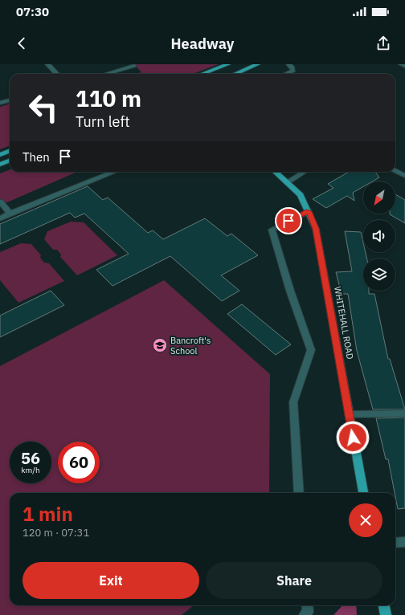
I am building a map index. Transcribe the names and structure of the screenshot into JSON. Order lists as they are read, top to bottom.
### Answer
{
  "streets": {
    "main road": ["WHITEHALL ROAD"]
  },
  "places": {
    "school or university": ["Bancroft's School"]
  },
  "north": "bottom left",
  "page": {
    "status": "07:30",
    "header": "Headway",
    "turn": ["110 m", "Turn left"],
    "then": "Then",
    "speed": "56 km/h",
    "limit": "60",
    "heading": ["1 min", "120 m · 07:31"],
    "buttons": ["Exit", "Share"]
  }
}
